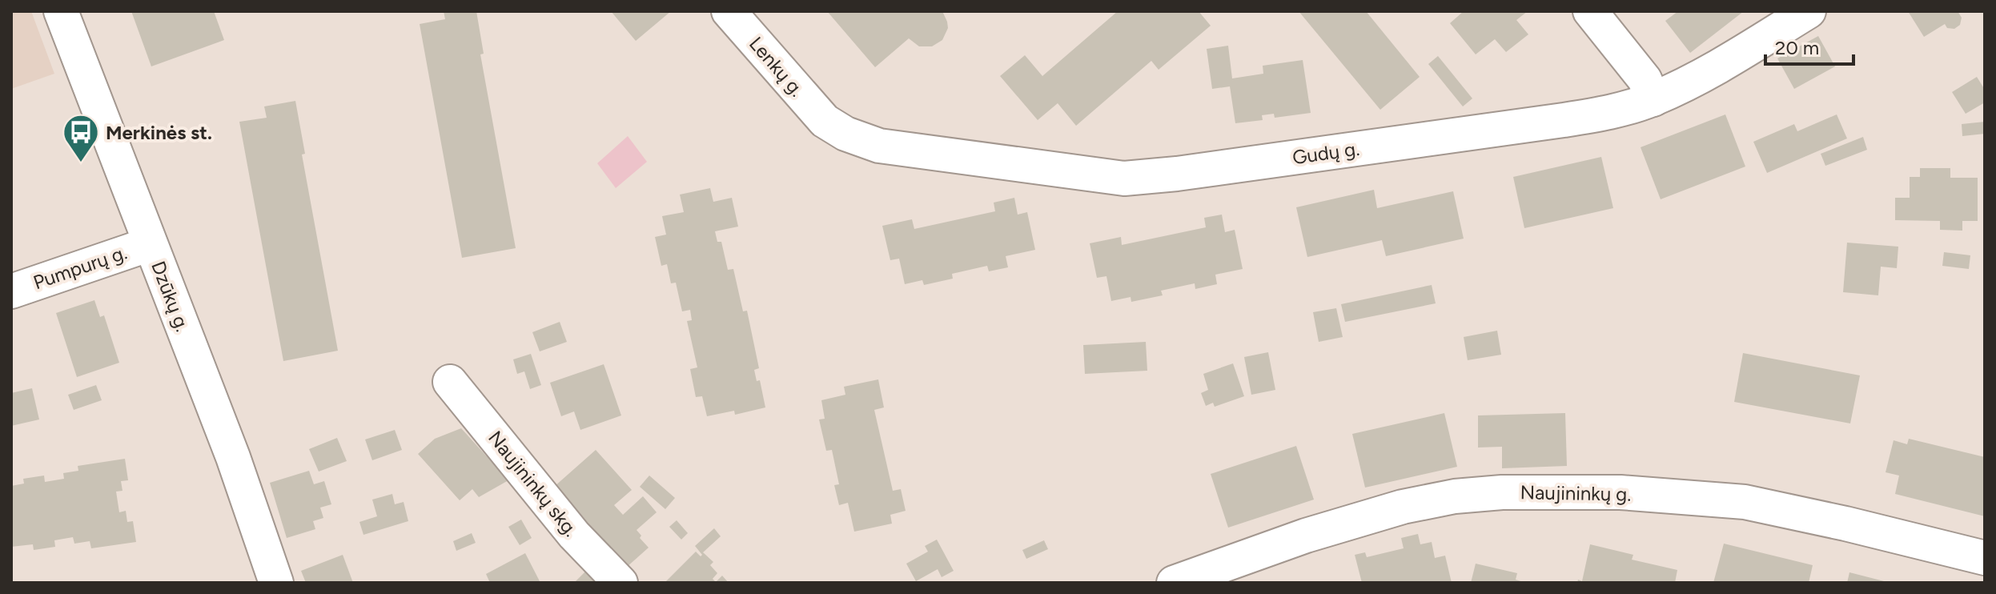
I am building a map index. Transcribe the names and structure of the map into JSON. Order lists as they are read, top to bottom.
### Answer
{
  "streets": {
    "street": [
      "Lenkų g.",
      "Gudų g.",
      "Pumpurų g.",
      "Dzūkų g.",
      "Naujininkų skg.",
      "Naujininkų g."
    ]
  },
  "crossings": [
    ["Lenkų g.", "Gudų g."],
    ["Pumpurų g.", "Dzūkų g."]
  ],
  "places": {
    "bus stop": ["Merkinės st."]
  },
  "scale_bar": "20 m"
}
